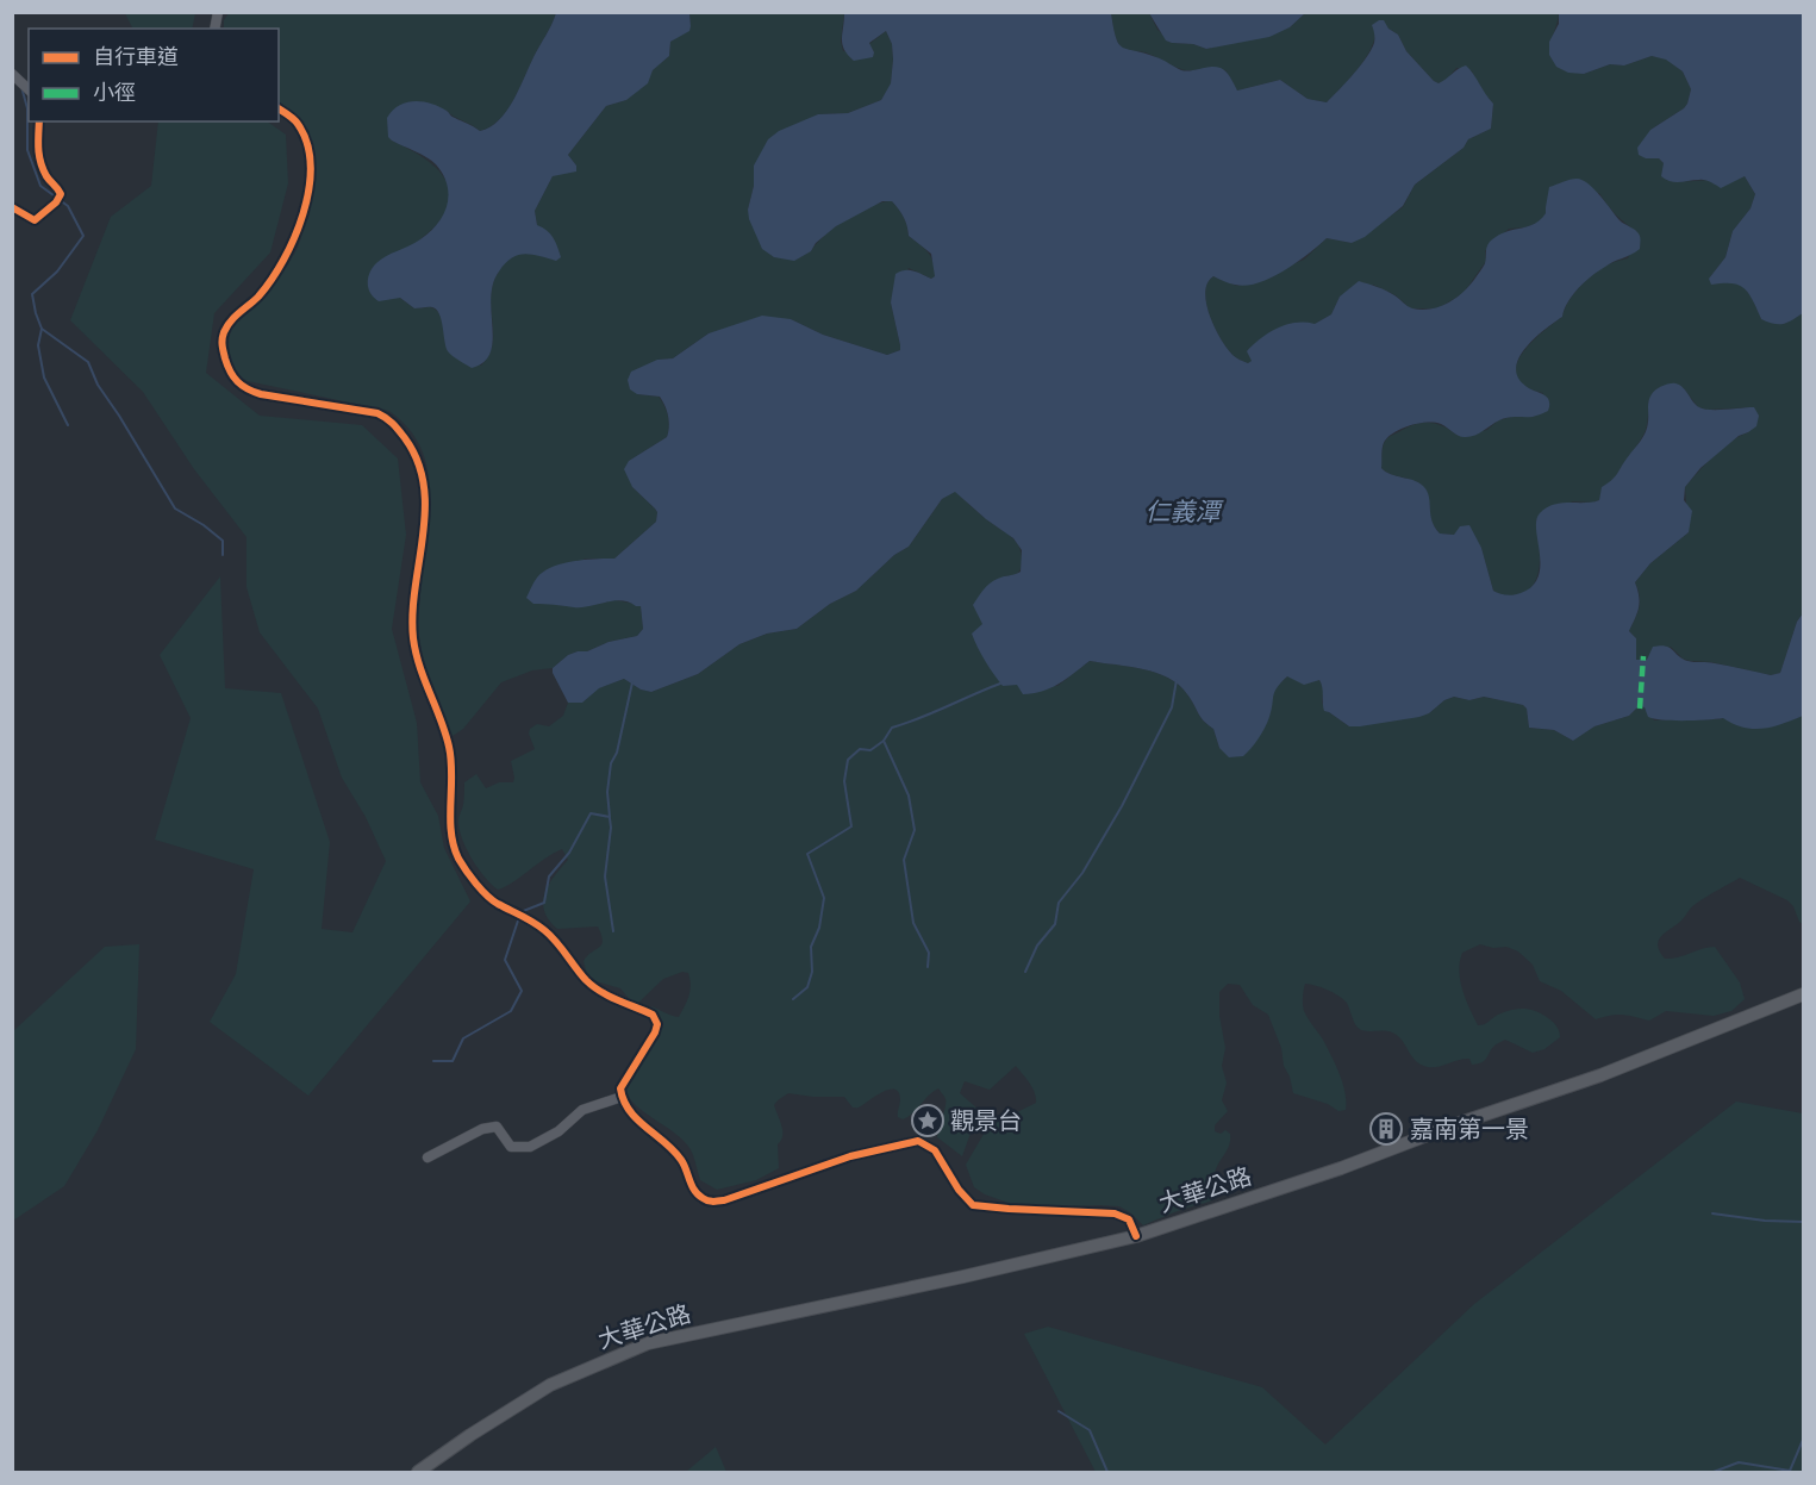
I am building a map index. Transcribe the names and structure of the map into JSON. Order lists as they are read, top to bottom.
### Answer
{
  "streets": {
    "main road": ["大華公路"]
  },
  "water": ["仁義潭"],
  "places": {
    "place": ["觀景台"],
    "building": ["嘉南第一景"]
  },
  "legend": ["自行車道", "小徑"]
}
